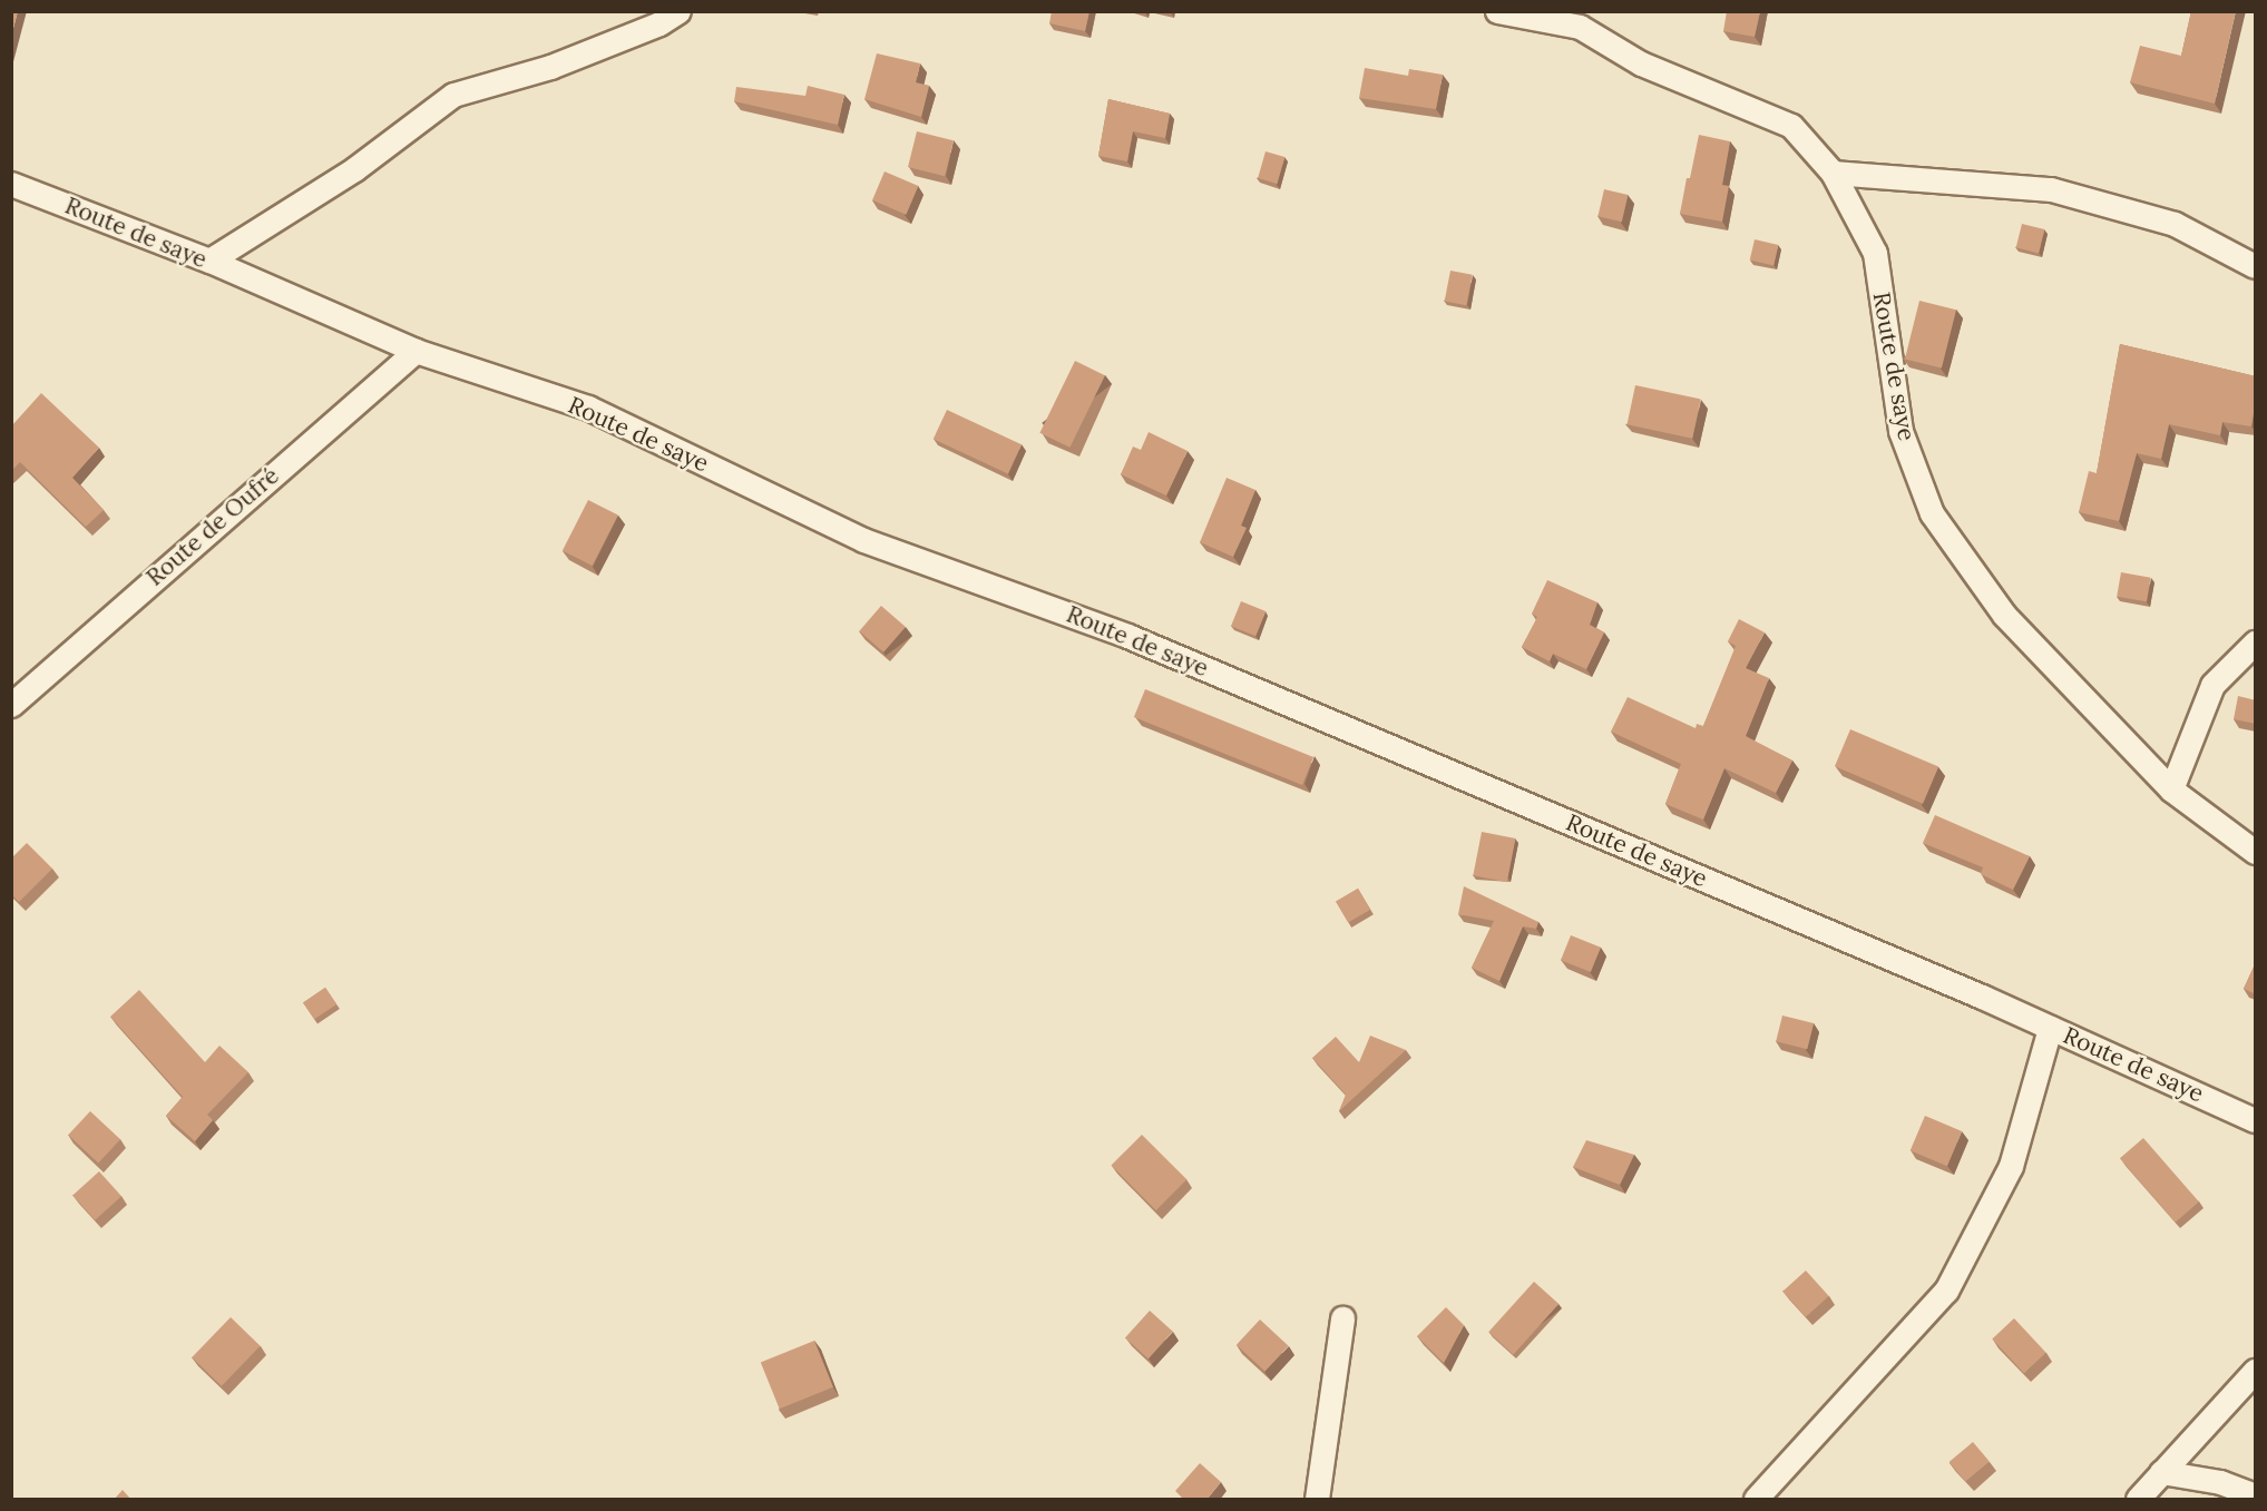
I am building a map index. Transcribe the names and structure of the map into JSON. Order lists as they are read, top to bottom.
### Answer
{
  "streets": {
    "street": ["Route de saye", "Route de Oufré"]
  },
  "crossings": [
    ["Route de saye", "Route de Oufré"]
  ]
}
